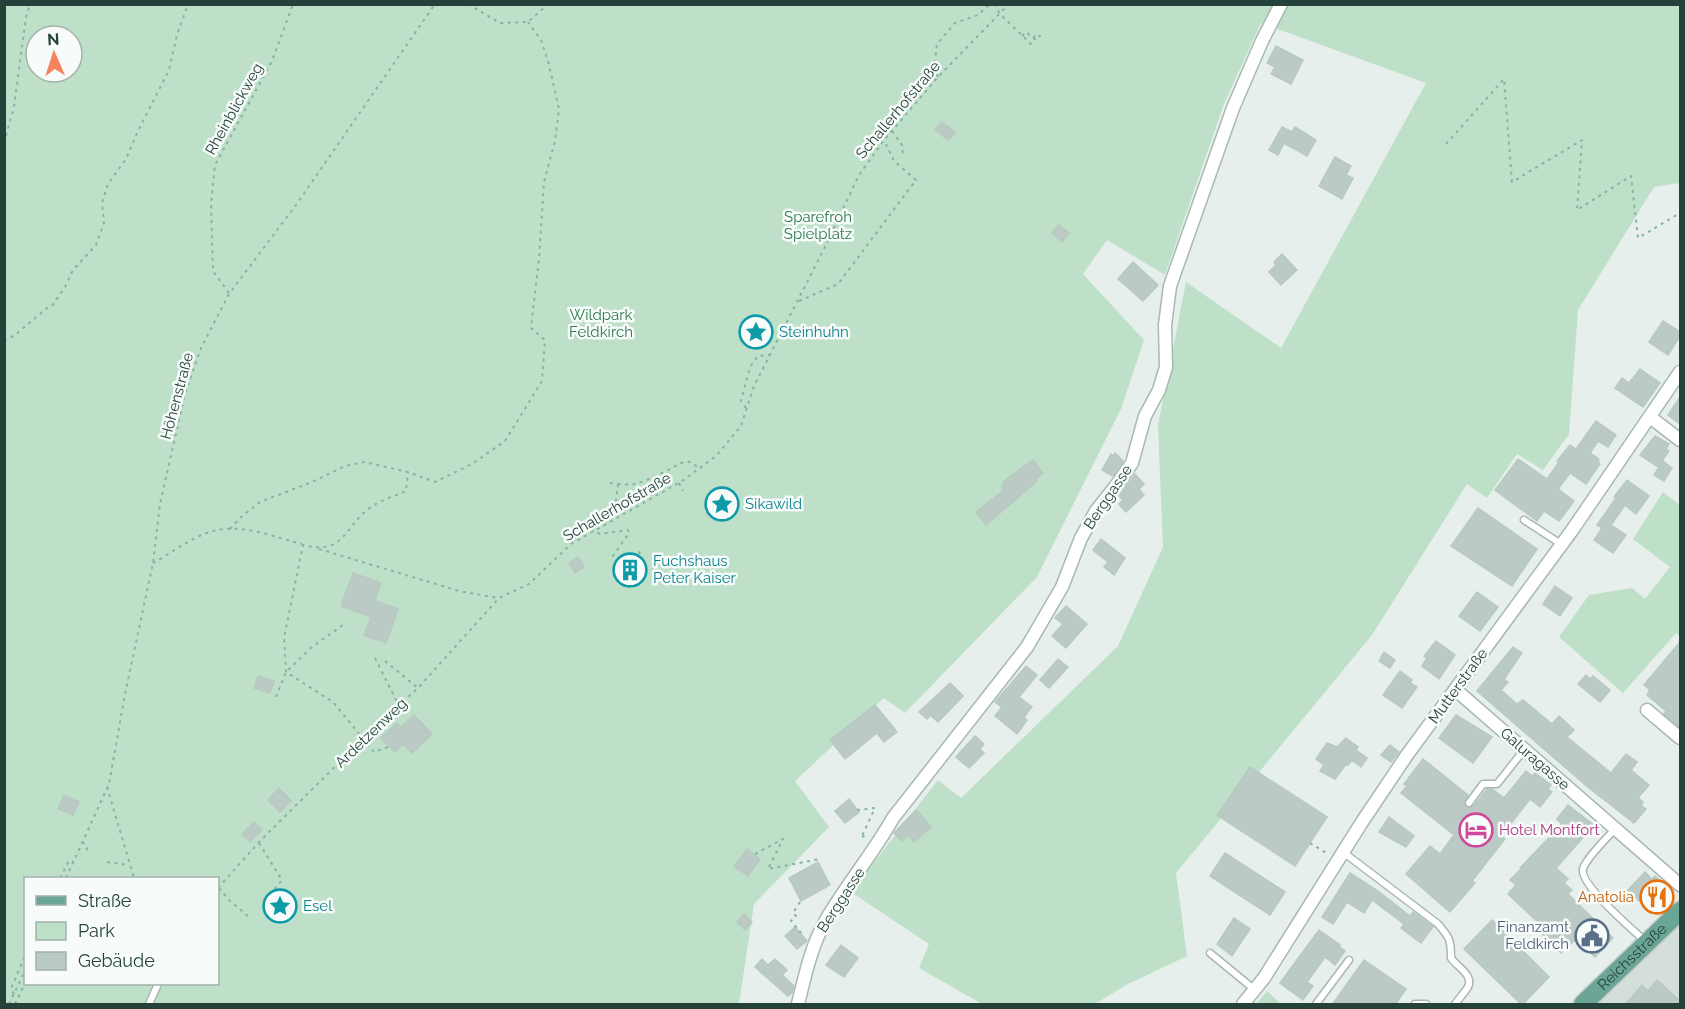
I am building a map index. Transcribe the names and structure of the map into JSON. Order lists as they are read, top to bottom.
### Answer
{
  "streets": {
    "main road": ["Reichsstraße"],
    "street": ["Berggasse", "Mutterstraße", "Galuragasse"],
    "path": [
      "Rheinblickweg",
      "Schallerhofstraße",
      "Höhenstraße",
      "Ardetzenweg"
    ]
  },
  "crossings": [
    ["Rheinblickweg", "Höhenstraße"],
    ["Schallerhofstraße", "Ardetzenweg"],
    ["Mutterstraße", "Galuragasse"]
  ],
  "parks": ["Sparefroh Spielplatz", "Wildpark Feldkirch"],
  "places": {
    "place": ["Steinhuhn", "Sikawild", "Esel"],
    "building": ["Fuchshaus Peter Kaiser"],
    "hotel": ["Hotel Montfort"],
    "restaurant": ["Anatolia"],
    "public building": ["Finanzamt Feldkirch"]
  },
  "legend": ["Straße", "Park", "Gebäude"],
  "north": "top"
}
